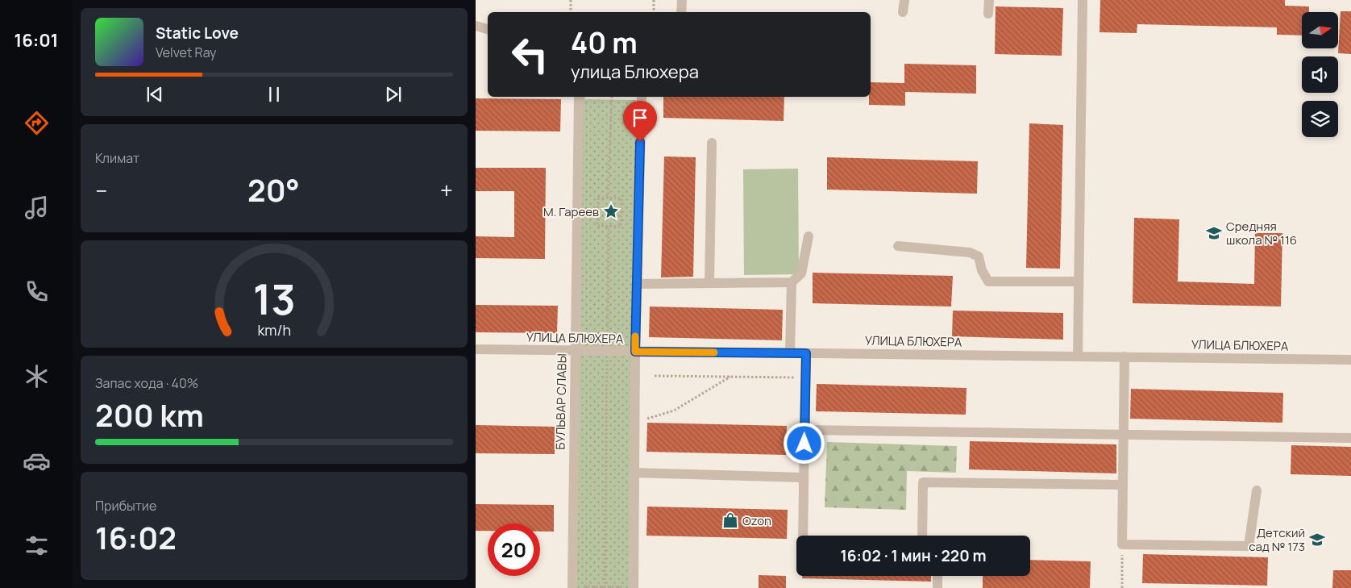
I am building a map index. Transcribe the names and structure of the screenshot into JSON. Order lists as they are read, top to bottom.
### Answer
{
  "streets": {
    "street": ["УЛИЦА БЛЮХЕРА", "БУЛЬВАР СЛАВЫ"]
  },
  "crossings": [
    ["УЛИЦА БЛЮХЕРА", "БУЛЬВАР СЛАВЫ"]
  ],
  "places": {
    "place": ["М. Гареев"],
    "school or university": ["Средняя школа № 116", "Детский сад № 173"],
    "shop": ["Ozon"]
  },
  "north": "right",
  "page": {
    "tabs": "16:01",
    "turn": ["40 m", "улица Блюхера"],
    "song": ["Static Love", "Velvet Ray"],
    "tile": [
      "Климат",
      ["Запас хода · 40%", "200 km"],
      ["Прибытие", "16:02"]
    ],
    "heat": ["−", "20°", "+"],
    "limit": "20",
    "trip": "16:02 · 1 мин · 220 m",
    "gauge": ["13", "km/h"]
  }
}
